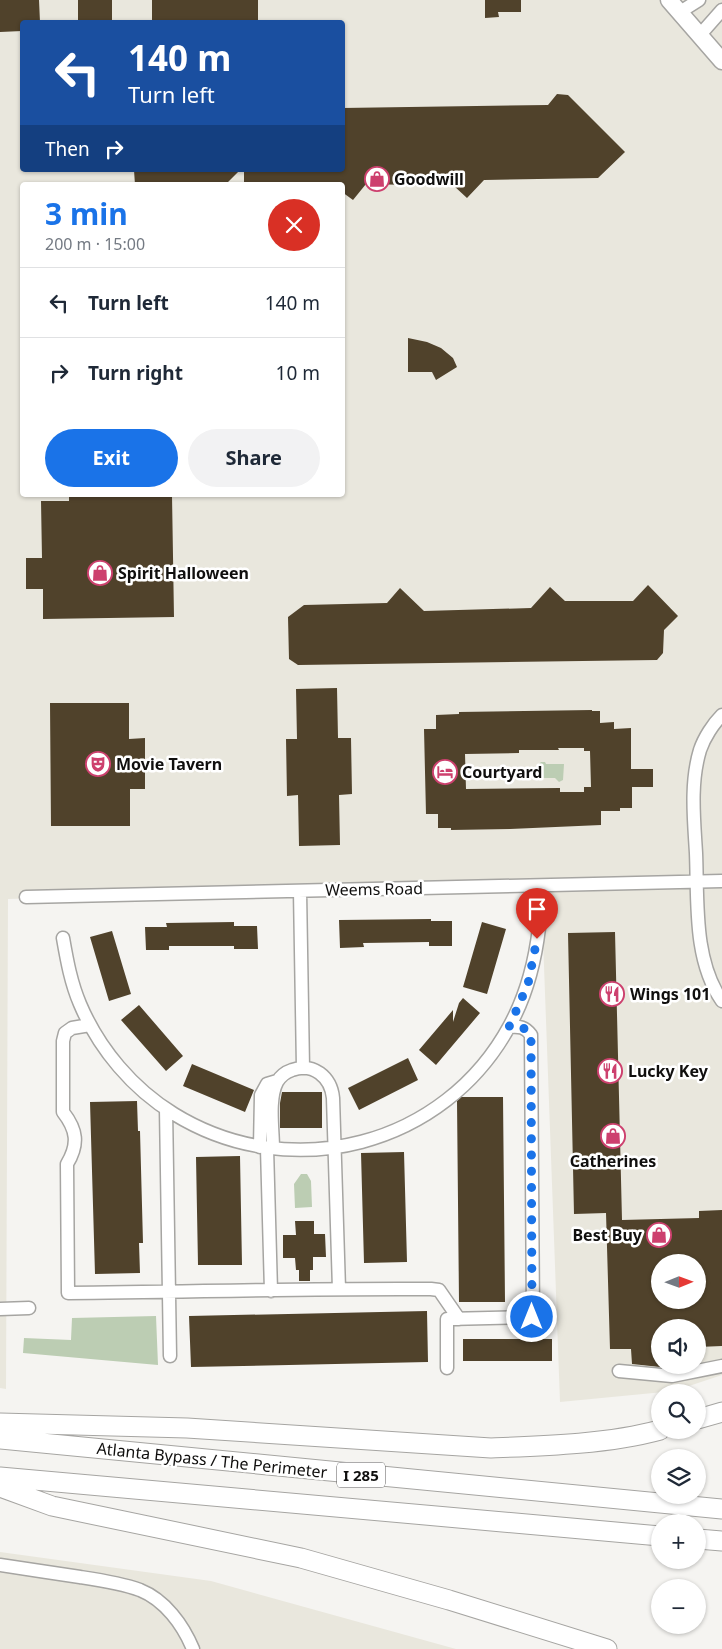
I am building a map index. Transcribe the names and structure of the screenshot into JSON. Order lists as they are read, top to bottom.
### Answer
{
  "streets": {
    "highway": ["Atlanta Bypass / The Perimeter", "I 285"],
    "street": ["Weems Road"]
  },
  "places": {
    "shop": [
      "Goodwill",
      "Spirit Halloween",
      "Catherines",
      "Best Buy"
    ],
    "theatre": ["Movie Tavern"],
    "hotel": ["Courtyard"],
    "restaurant": ["Wings 101", "Lucky Key"]
  },
  "north": "right",
  "page": {
    "turn": ["140 m", "Turn left"],
    "then": "Then",
    "heading": ["3 min", "200 m · 15:00"],
    "list": [
      {
        "name": "Turn left",
        "value": "140 m"
      },
      {
        "name": "Turn right",
        "value": "10 m"
      }
    ],
    "buttons": ["Exit", "Share"],
    "map_buttons": ["+", "−"]
  }
}
